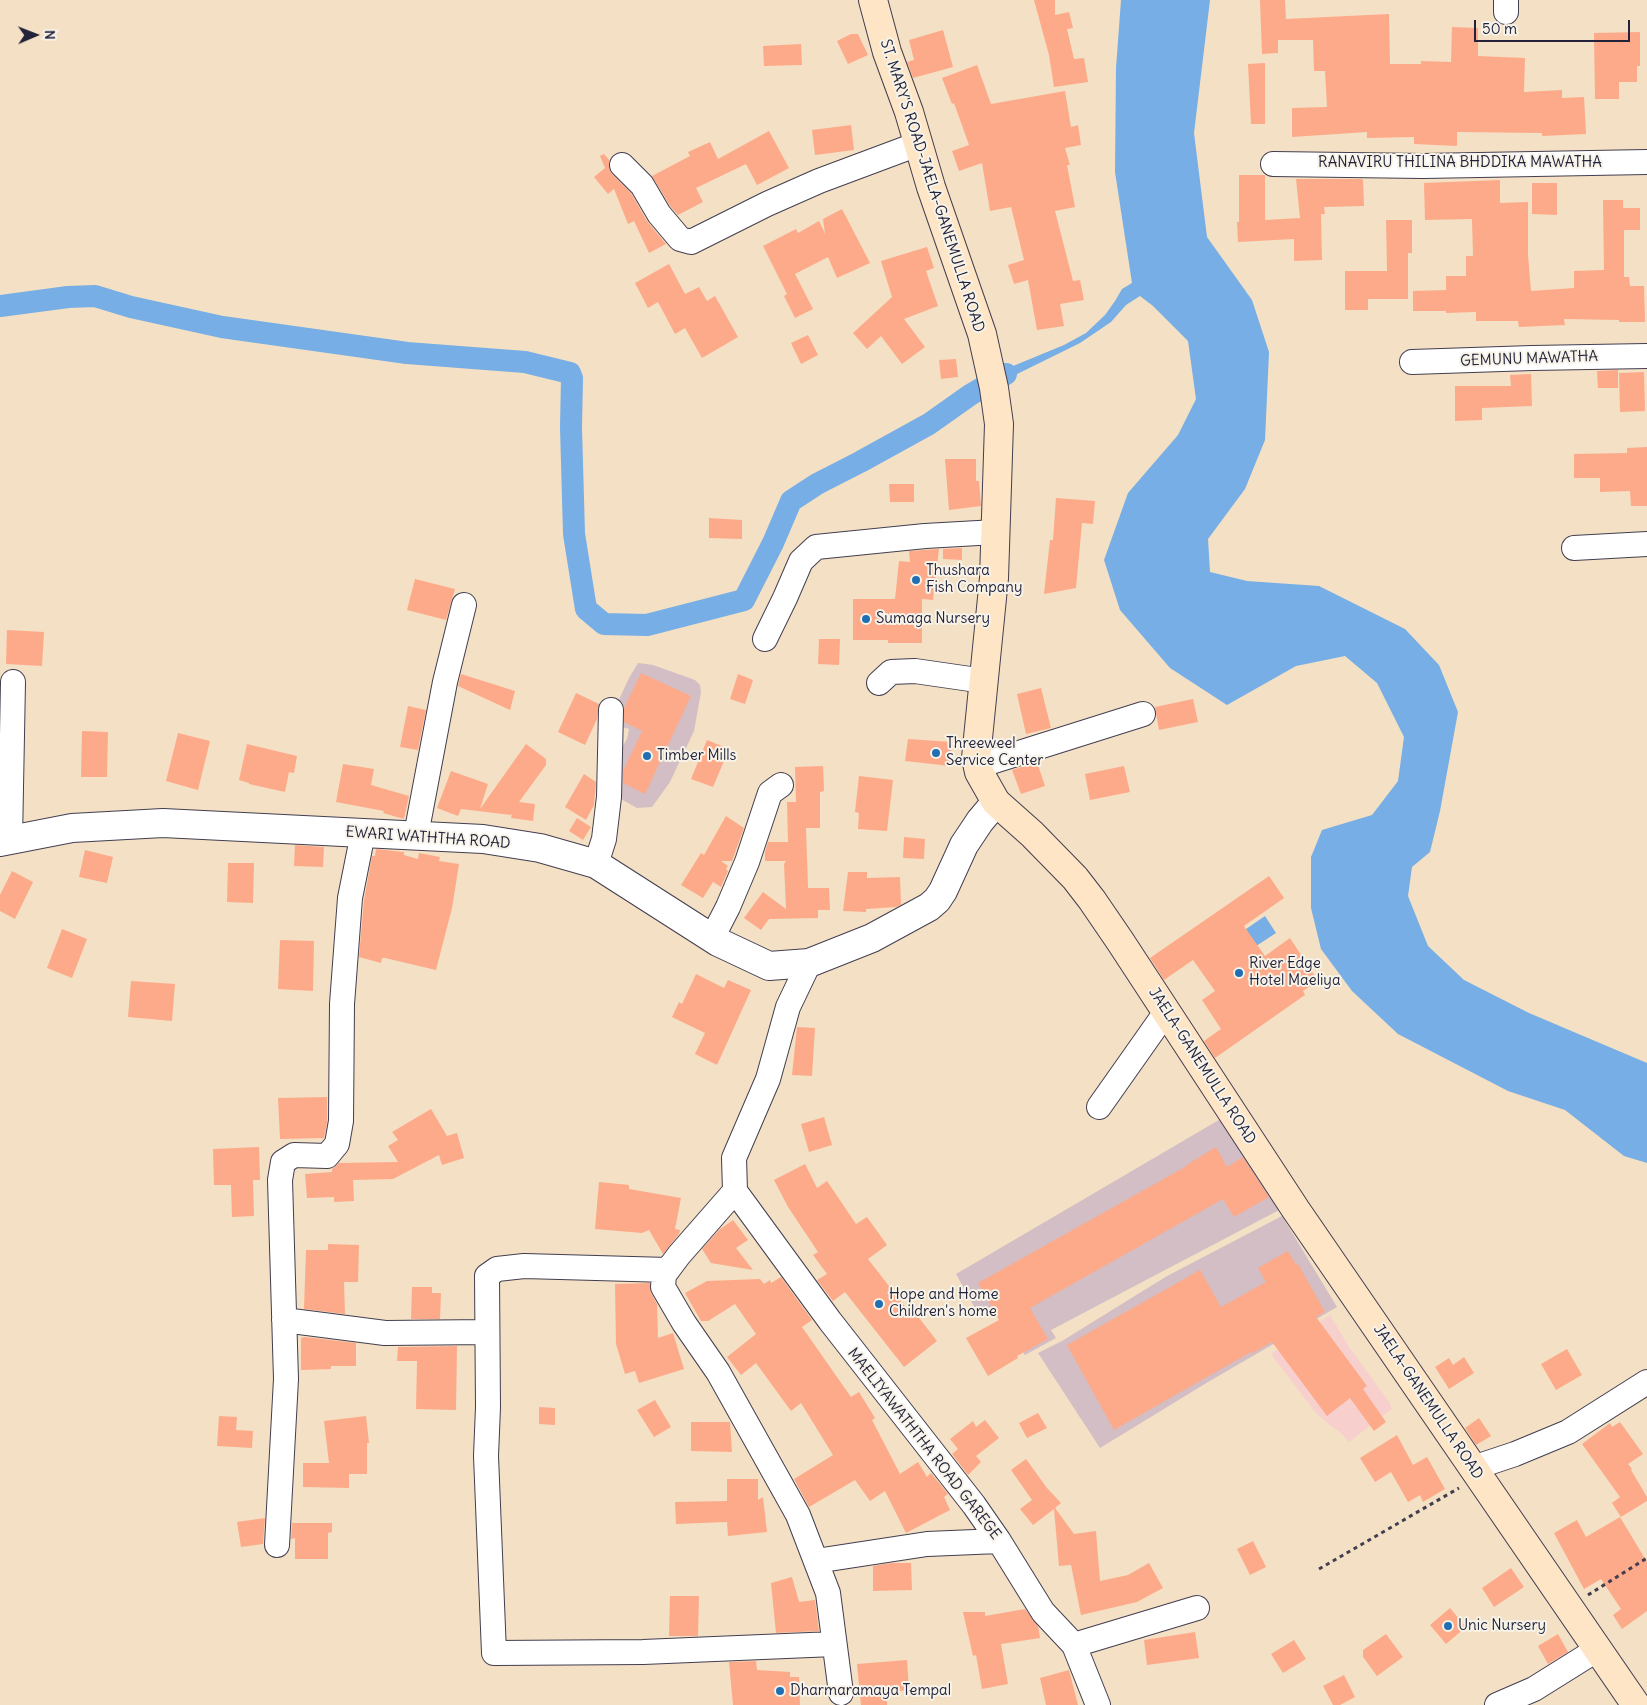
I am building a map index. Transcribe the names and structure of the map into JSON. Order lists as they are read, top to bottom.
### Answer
{
  "streets": {
    "main road": ["ST. MARY'S ROAD-JAELA-GANEMULLA ROAD", "JAELA-GANEMULLA ROAD"],
    "street": [
      "RANAVIRU THILINA BHDDIKA MAWATHA",
      "GEMUNU MAWATHA",
      "EWARI WATHTHA ROAD",
      "MAELIYAWATHTHA ROAD GAREGE"
    ]
  },
  "crossings": [
    ["ST. MARY'S ROAD-JAELA-GANEMULLA ROAD", "JAELA-GANEMULLA ROAD"],
    ["EWARI WATHTHA ROAD", "JAELA-GANEMULLA ROAD"]
  ],
  "places": [
    "Thushara Fish Company",
    "Sumaga Nursery",
    "Threeweel Service Center",
    "Timber Mills",
    "River Edge Hotel Maeliya",
    "Hope and Home Children's home",
    "Unic Nursery",
    "Dharmaramaya Tempal"
  ],
  "scale_bar": "50 m",
  "north": "right"
}
